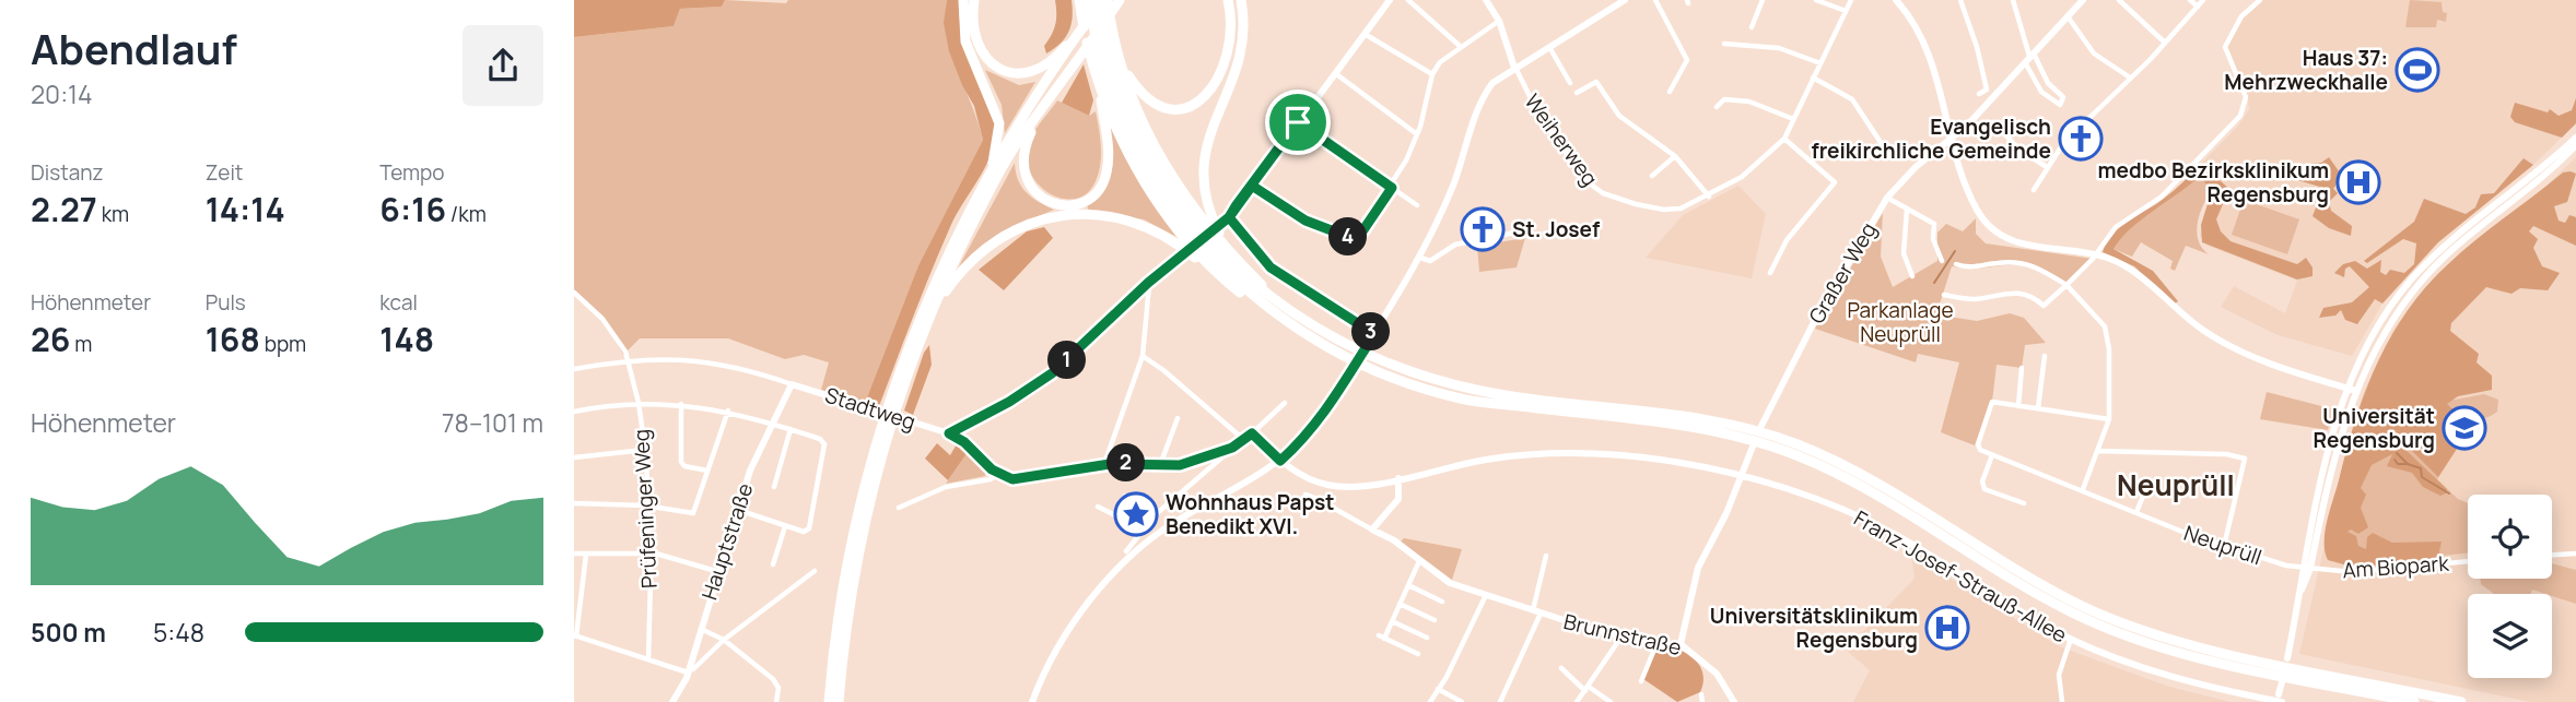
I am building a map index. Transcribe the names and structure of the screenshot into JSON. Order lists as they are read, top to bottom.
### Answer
{
  "streets": {
    "street": [
      "Weiherweg",
      "Graßer Weg",
      "Stadtweg",
      "Prüfeninger Weg",
      "Hauptstraße",
      "Neuprüll",
      "Am Biopark",
      "Franz-Josef-Strauß-Allee",
      "Brunnstraße"
    ]
  },
  "crossings": [
    ["Stadtweg", "Hauptstraße"],
    ["Neuprüll", "Am Biopark"]
  ],
  "districts": ["Neuprüll"],
  "parks": ["Parkanlage Neuprüll"],
  "places": {
    "sports": ["Haus 37: Mehrzweckhalle"],
    "church": ["Evangelisch freikirchliche Gemeinde", "St. Josef"],
    "hospital": ["medbo Bezirksklinikum Regensburg", "Universitätsklinikum Regensburg"],
    "school or university": ["Universität Regensburg"],
    "place": ["Wohnhaus Papst Benedikt XVI."]
  },
  "page": {
    "heading": ["Abendlauf", "20:14"],
    "stats": [
      ["Distanz", "2.27 km"],
      ["Zeit", "14:14"],
      ["Tempo", "6:16 /km"],
      ["Höhenmeter", "26 m"],
      ["Puls", "168 bpm"],
      ["kcal", "148"]
    ],
    "pins": [
      "4",
      "3",
      "1",
      "2"
    ],
    "chart": ["Höhenmeter", "78–101 m"],
    "list": [
      {
        "name": "500 m",
        "note": "5:48"
      }
    ]
  }
}
